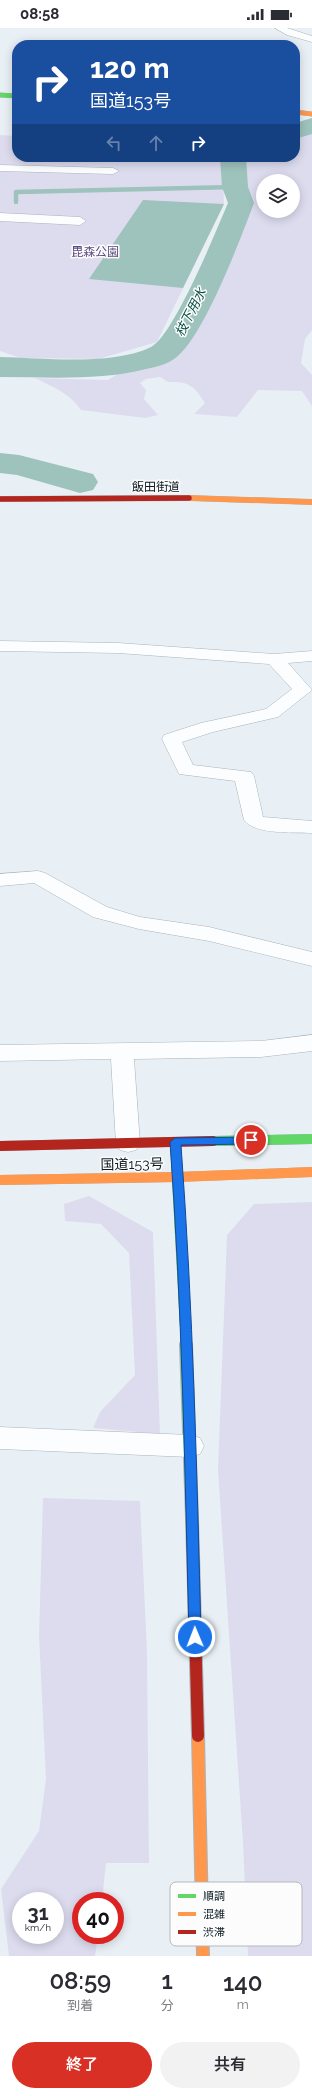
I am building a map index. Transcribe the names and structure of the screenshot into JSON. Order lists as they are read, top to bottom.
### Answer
{
  "streets": {
    "main road": ["飯田街道", "国道153号"]
  },
  "water": ["枝下用水"],
  "parks": ["毘森公園"],
  "legend": ["順調", "混雑", "渋滞"],
  "page": {
    "status": "08:58",
    "turn": ["120 m", "国道153号"],
    "speed": "31 km/h",
    "limit": "40",
    "eta": [
      "08:59",
      "到着",
      "1",
      "分",
      "140",
      "m"
    ],
    "buttons": ["終了", "共有"]
  }
}
